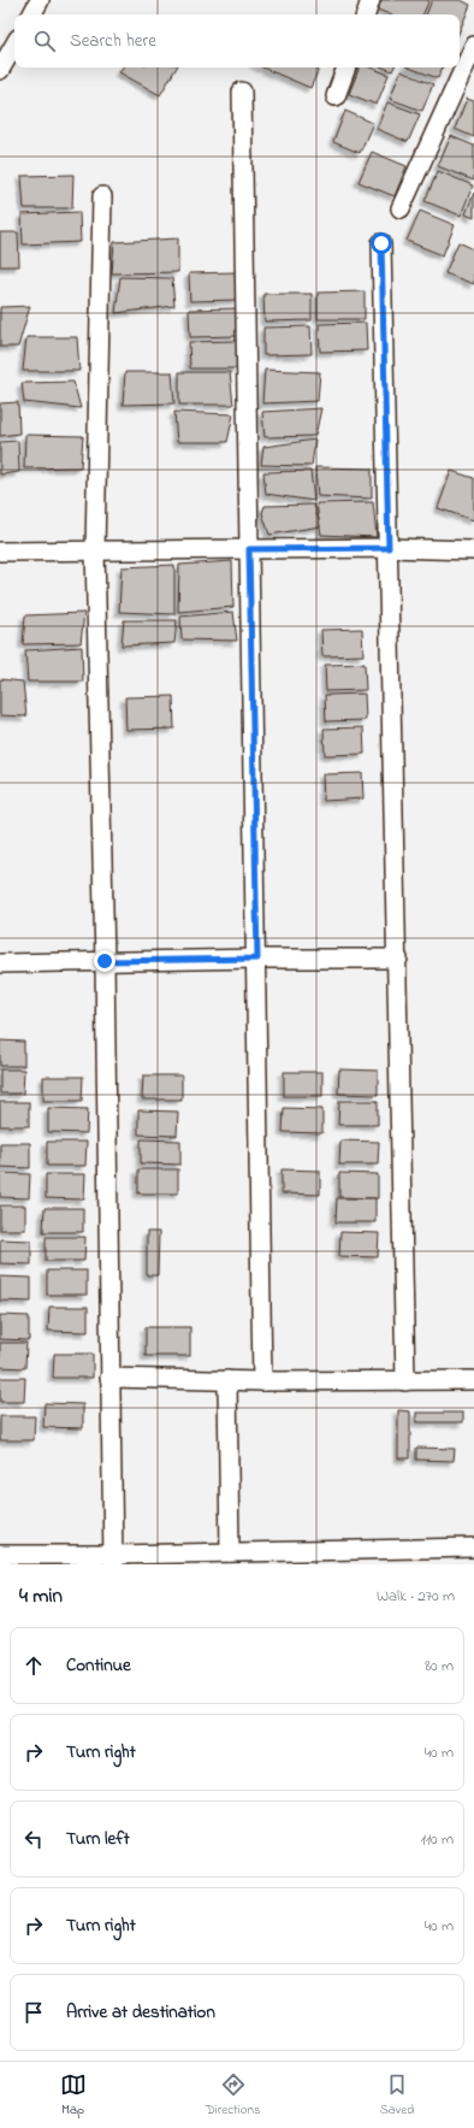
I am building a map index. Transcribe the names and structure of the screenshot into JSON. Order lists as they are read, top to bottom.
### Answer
{
  "page": {
    "search": "Search here",
    "heading": ["4 min", "Walk · 270 m"],
    "list": [
      ["Continue", "80 m"],
      ["Turn right", "40 m"],
      ["Turn left", "110 m"],
      ["Turn right", "40 m"],
      "Arrive at destination"
    ],
    "nav": ["Map", "Directions", "Saved"]
  }
}
